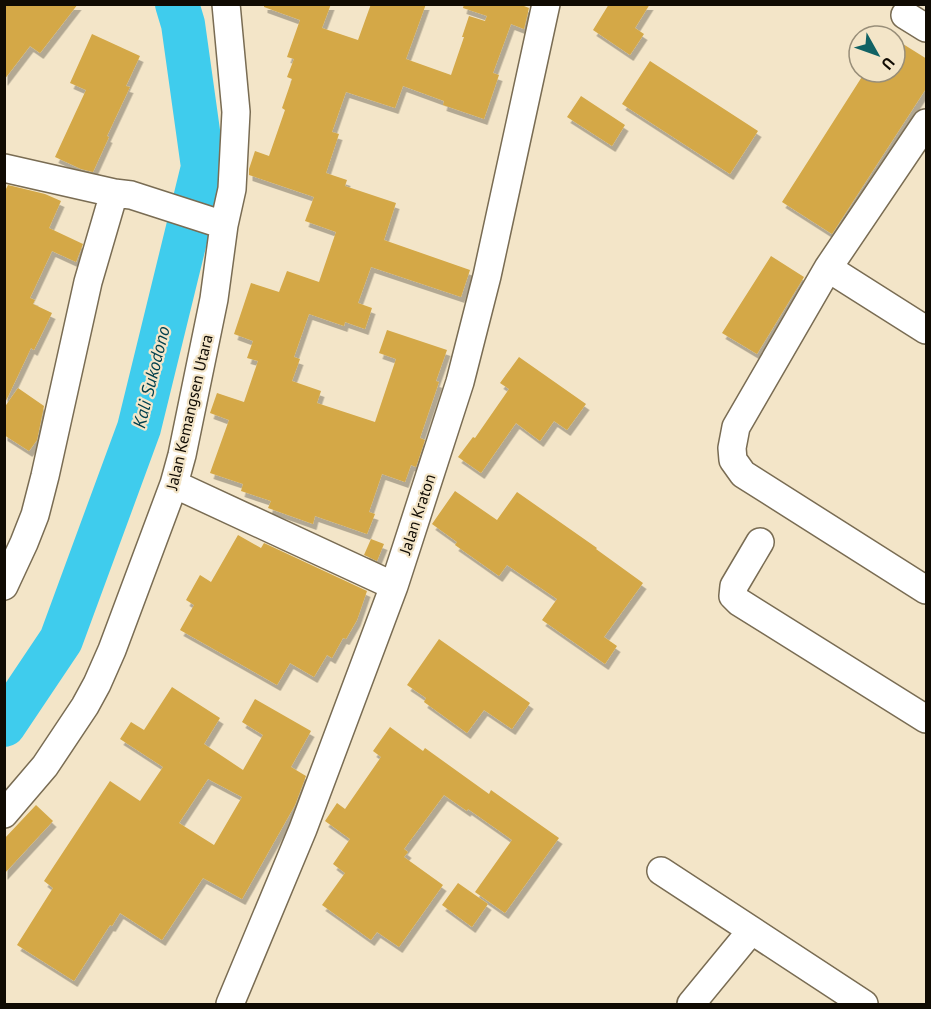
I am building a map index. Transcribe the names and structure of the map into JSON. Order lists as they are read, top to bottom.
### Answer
{
  "streets": {
    "street": ["Jalan Kemangsen Utara", "Jalan Kraton"]
  },
  "water": ["Kali Sukodono"],
  "north": "bottom right"
}
